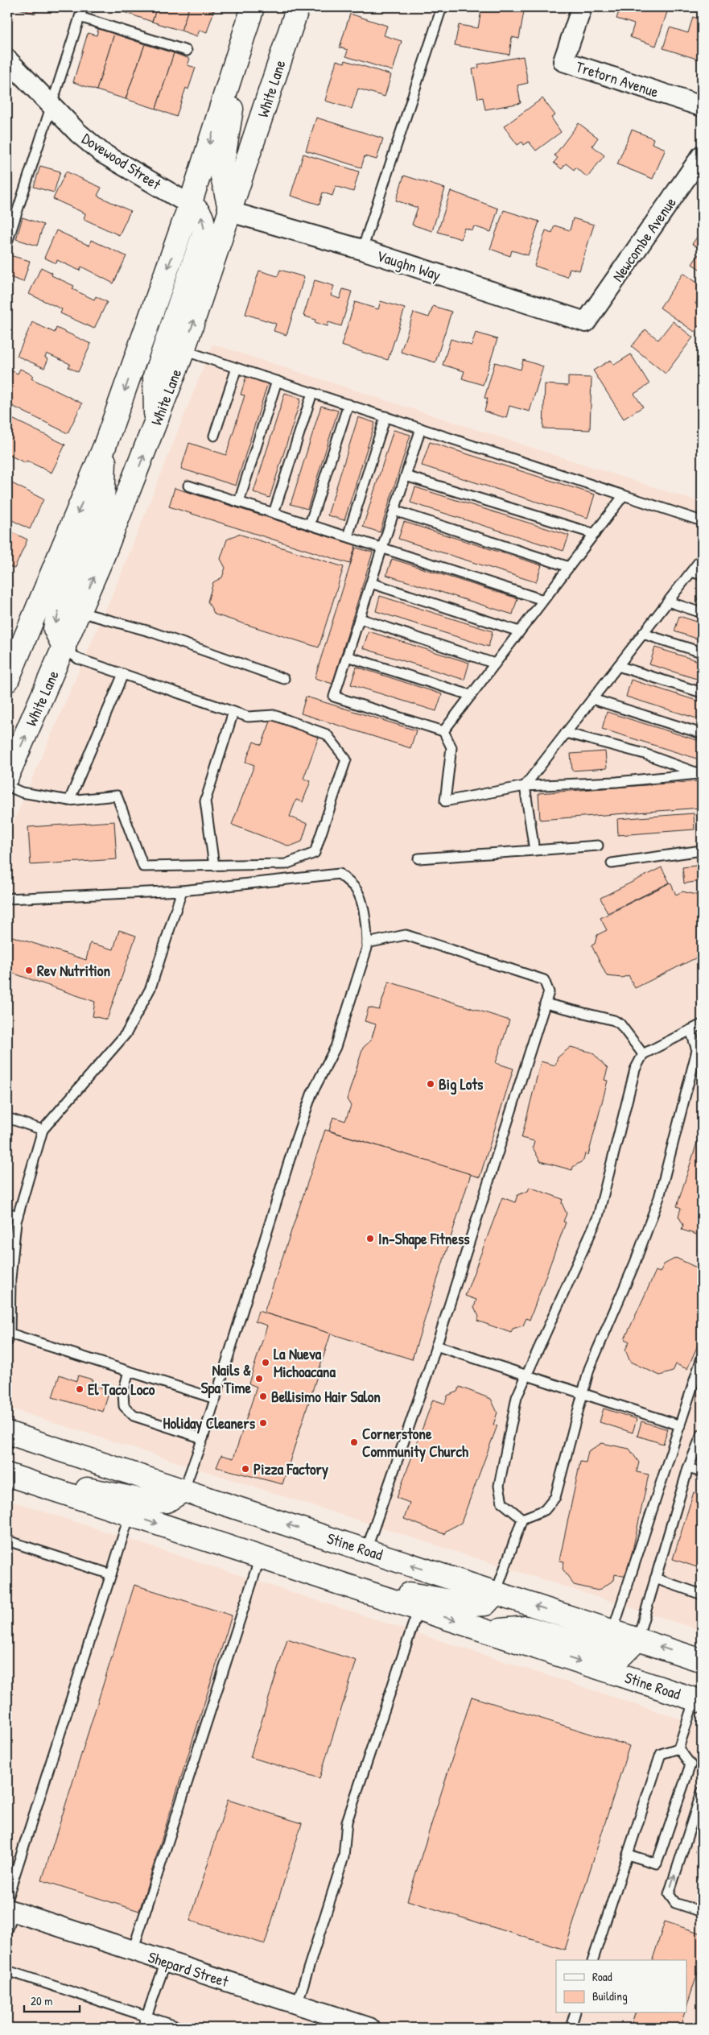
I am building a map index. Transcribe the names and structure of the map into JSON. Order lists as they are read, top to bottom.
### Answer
{
  "streets": {
    "main road": ["White Lane", "Stine Road"],
    "street": [
      "Tretorn Avenue",
      "Dovewood Street",
      "Newcombe Avenue",
      "Vaughn Way",
      "Shepard Street"
    ]
  },
  "crossings": [
    ["White Lane", "Vaughn Way"],
    ["Newcombe Avenue", "Vaughn Way"]
  ],
  "places": [
    "Rev Nutrition",
    "Big Lots",
    "In-Shape Fitness",
    "La Nueva Michoacana",
    "Nails & Spa Time",
    "El Taco Loco",
    "Bellisimo Hair Salon",
    "Holiday Cleaners",
    "Cornerstone Community Church",
    "Pizza Factory"
  ],
  "legend": ["Road", "Building"],
  "scale_bar": "20 m"
}
